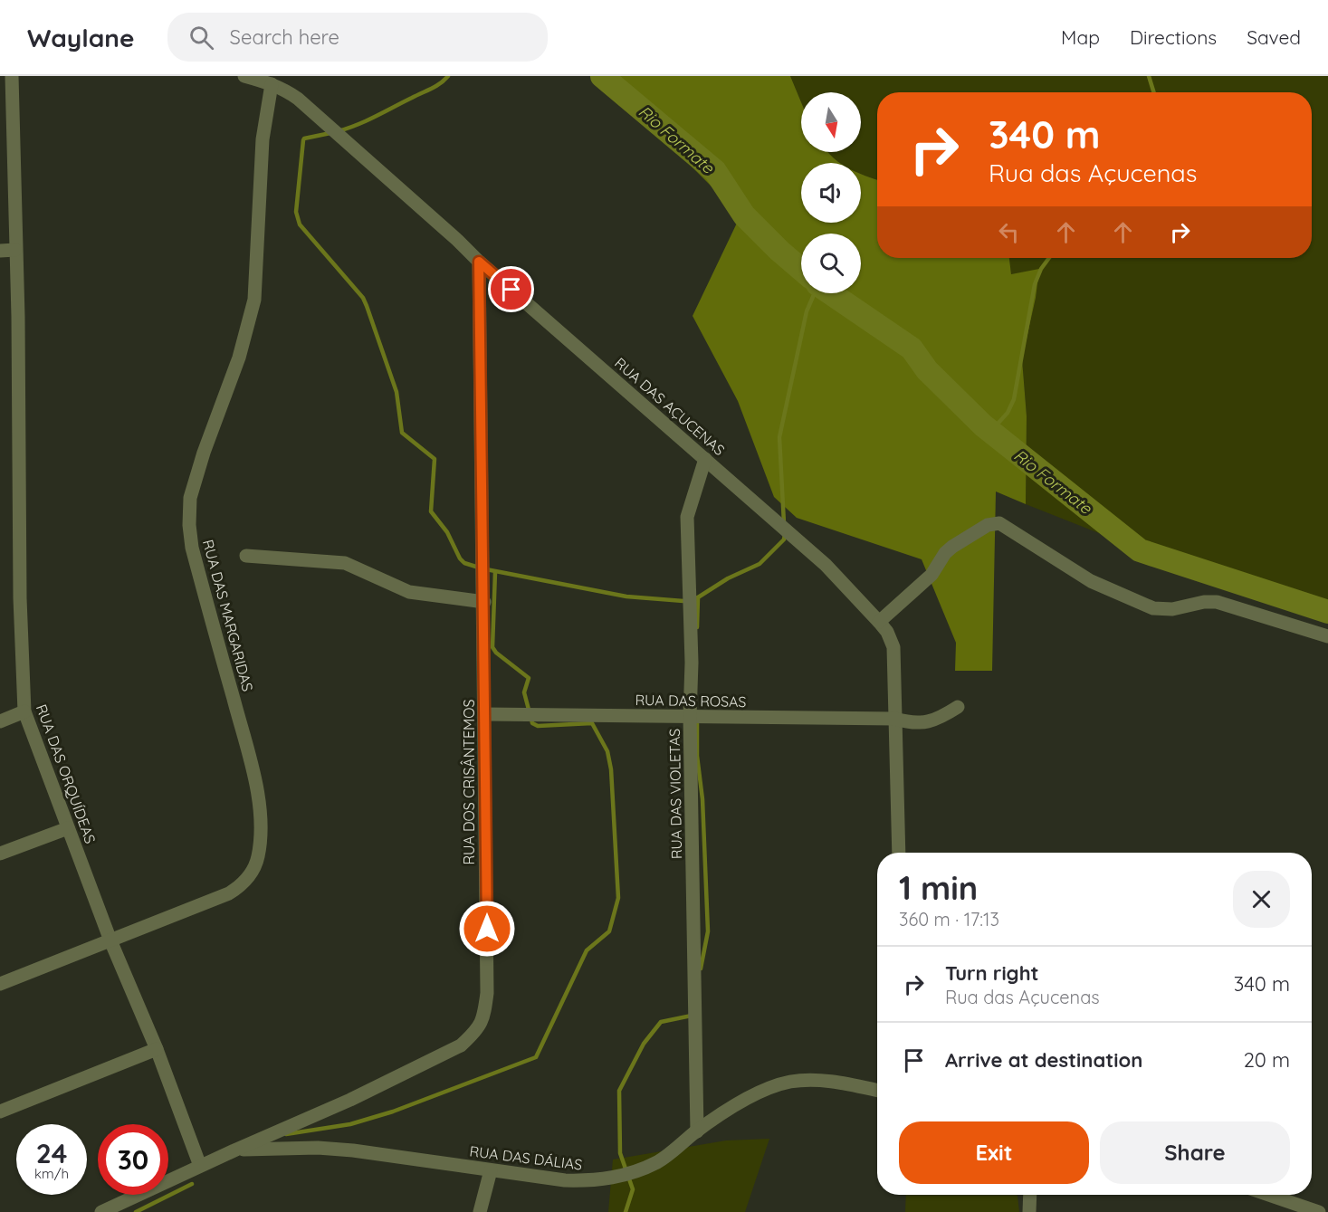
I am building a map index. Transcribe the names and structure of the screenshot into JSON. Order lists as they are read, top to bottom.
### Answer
{
  "streets": {
    "street": [
      "RUA DAS AÇUCENAS",
      "RUA DAS MARGARIDAS",
      "RUA DAS ROSAS",
      "RUA DAS ORQUÍDEAS",
      "RUA DOS CRISÂNTEMOS",
      "RUA DAS VIOLETAS",
      "RUA DAS DÁLIAS"
    ]
  },
  "crossings": [
    ["RUA DAS AÇUCENAS", "RUA DAS MARGARIDAS"],
    ["RUA DAS AÇUCENAS", "RUA DAS ROSAS"],
    ["RUA DAS AÇUCENAS", "RUA DOS CRISÂNTEMOS"],
    ["RUA DAS AÇUCENAS", "RUA DAS VIOLETAS"],
    ["RUA DAS MARGARIDAS", "RUA DAS ORQUÍDEAS"],
    ["RUA DAS ROSAS", "RUA DOS CRISÂNTEMOS"],
    ["RUA DAS ROSAS", "RUA DAS VIOLETAS"],
    ["RUA DAS ORQUÍDEAS", "RUA DOS CRISÂNTEMOS"],
    ["RUA DOS CRISÂNTEMOS", "RUA DAS DÁLIAS"],
    ["RUA DAS VIOLETAS", "RUA DAS DÁLIAS"]
  ],
  "water": ["Rio Formate"],
  "north": "bottom",
  "page": {
    "header": "Waylane",
    "search": "Search here",
    "nav": ["Map", "Directions", "Saved"],
    "turn": ["340 m", "Rua das Açucenas"],
    "heading": ["1 min", "360 m · 17:13"],
    "list": [
      {
        "name": "Turn right",
        "note": "Rua das Açucenas",
        "value": "340 m"
      },
      {
        "name": "Arrive at destination",
        "value": "20 m"
      }
    ],
    "buttons": ["Exit", "Share"],
    "speed": "24 km/h",
    "limit": "30"
  }
}
